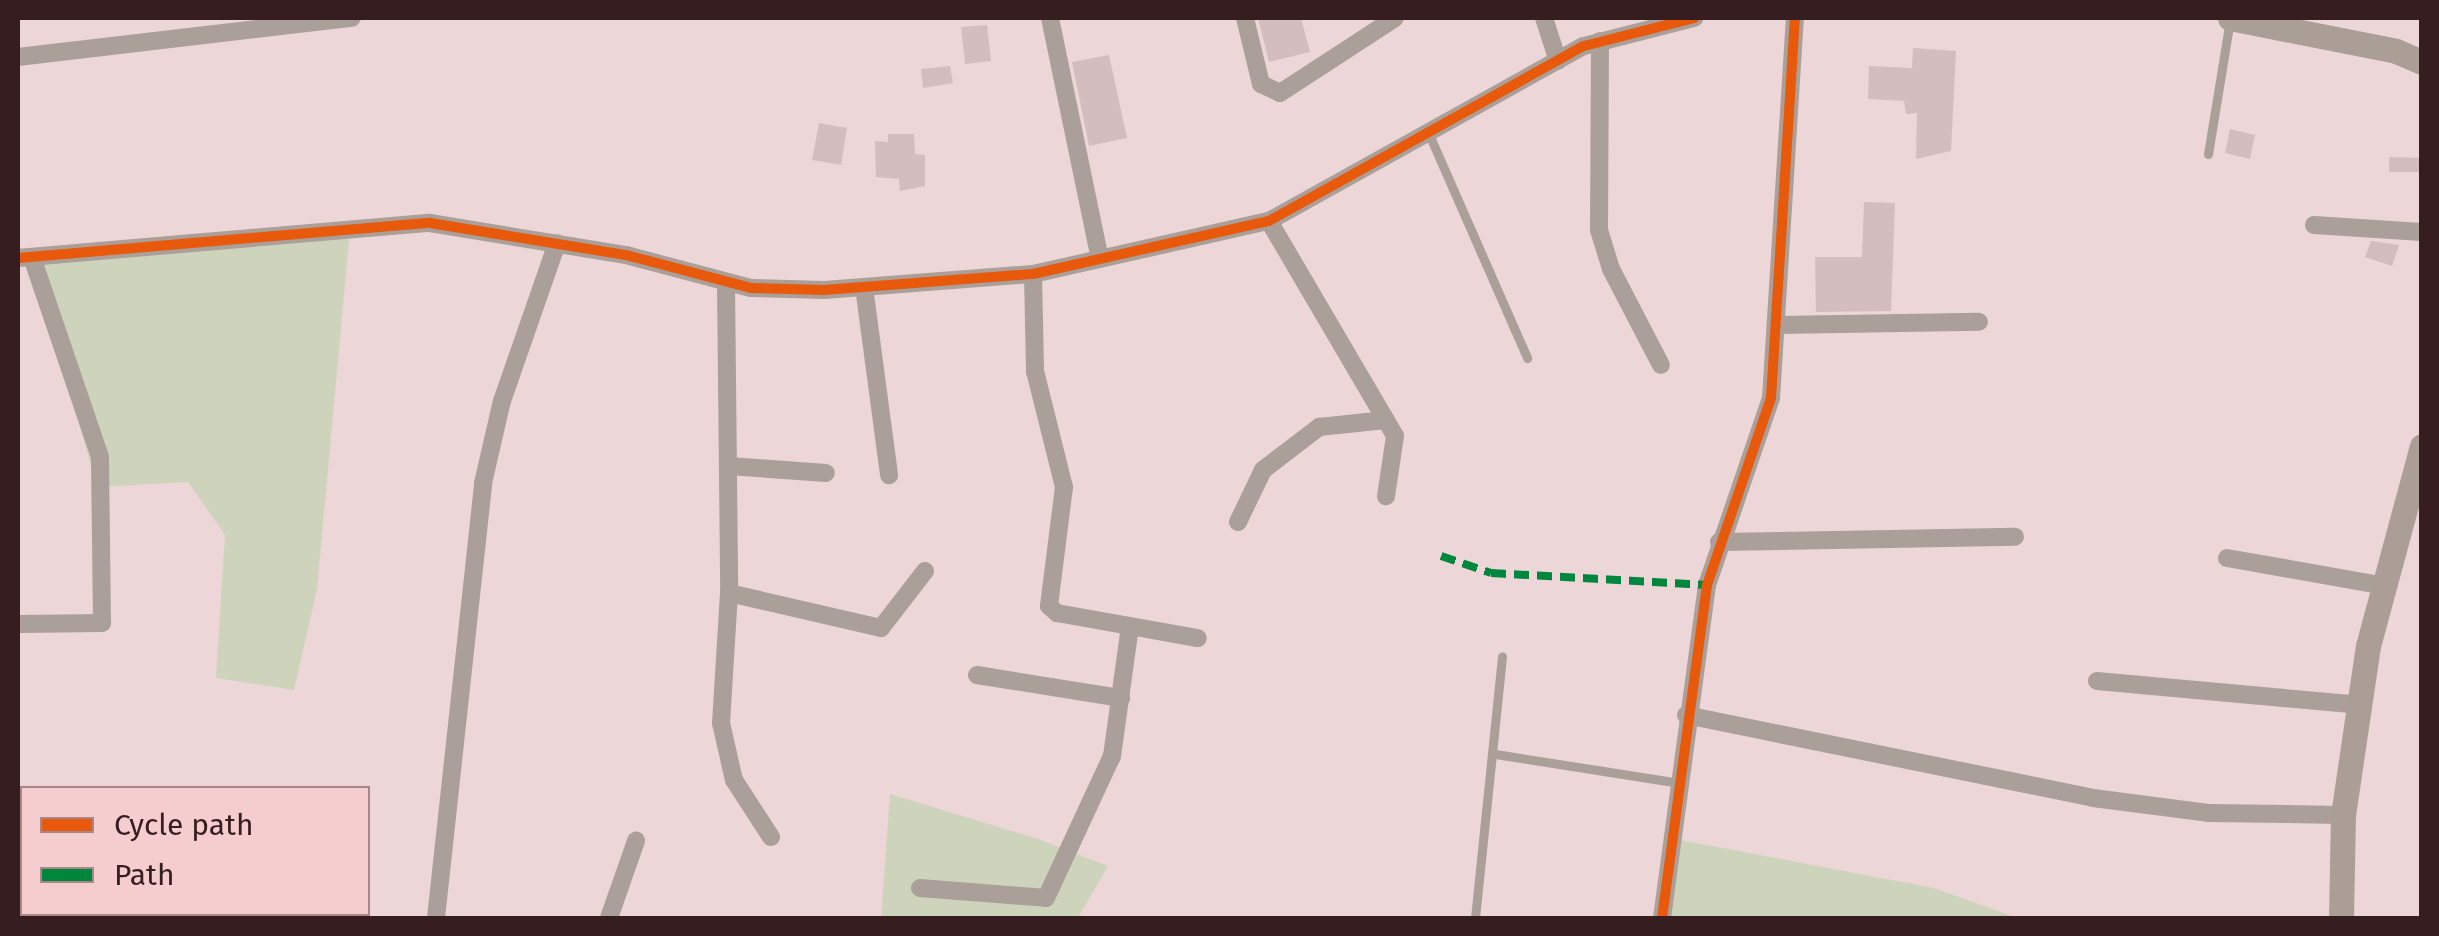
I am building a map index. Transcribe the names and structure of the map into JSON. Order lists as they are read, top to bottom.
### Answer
{
  "legend": ["Cycle path", "Path"]
}
